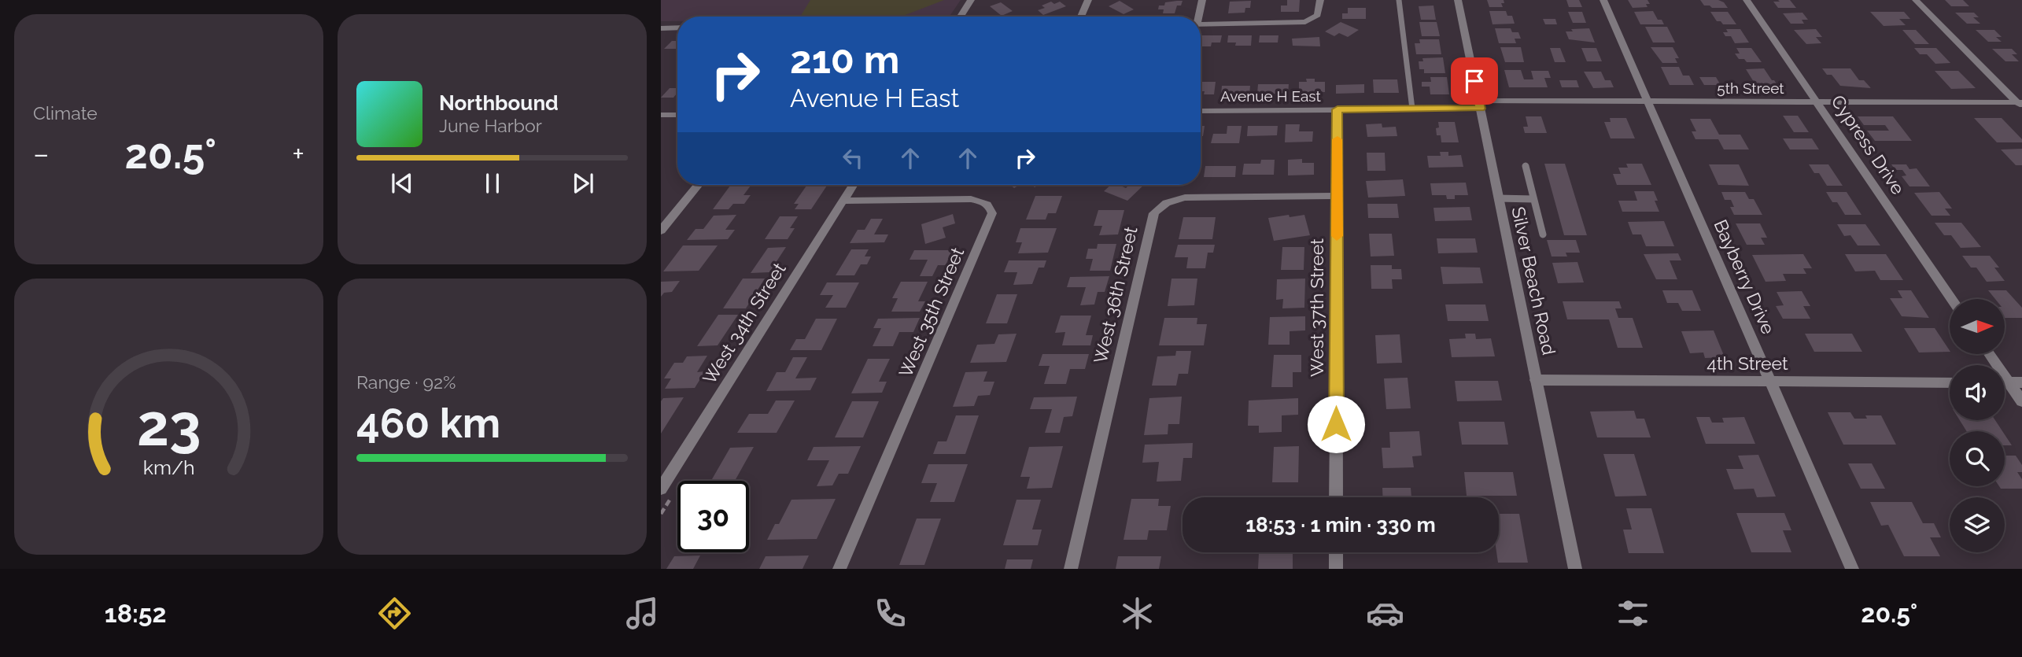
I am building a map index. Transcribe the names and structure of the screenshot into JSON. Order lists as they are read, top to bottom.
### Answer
{
  "streets": {
    "street": [
      "5th Street",
      "Avenue H East",
      "Cypress Drive",
      "Bayberry Drive",
      "Silver Beach Road",
      "West 36th Street",
      "West 37th Street",
      "West 35th Street",
      "West 34th Street",
      "4th Street"
    ]
  },
  "crossings": [
    ["5th Street", "Avenue H East"],
    ["5th Street", "Cypress Drive"],
    ["5th Street", "Bayberry Drive"],
    ["5th Street", "Silver Beach Road"],
    ["Avenue H East", "Silver Beach Road"],
    ["Avenue H East", "West 37th Street"],
    ["Bayberry Drive", "4th Street"],
    ["Silver Beach Road", "4th Street"],
    ["West 36th Street", "West 37th Street"],
    ["West 35th Street", "West 34th Street"]
  ],
  "north": "right",
  "page": {
    "tile": [
      "Climate",
      ["Range · 92%", "460 km"]
    ],
    "turn": ["210 m", "Avenue H East"],
    "song": ["Northbound", "June Harbor"],
    "heat": ["−", "20.5°", "+"],
    "limit": "30",
    "trip": "18:53 · 1 min · 330 m",
    "tabs": ["18:52", "20.5°"],
    "gauge": ["23", "km/h"]
  }
}
